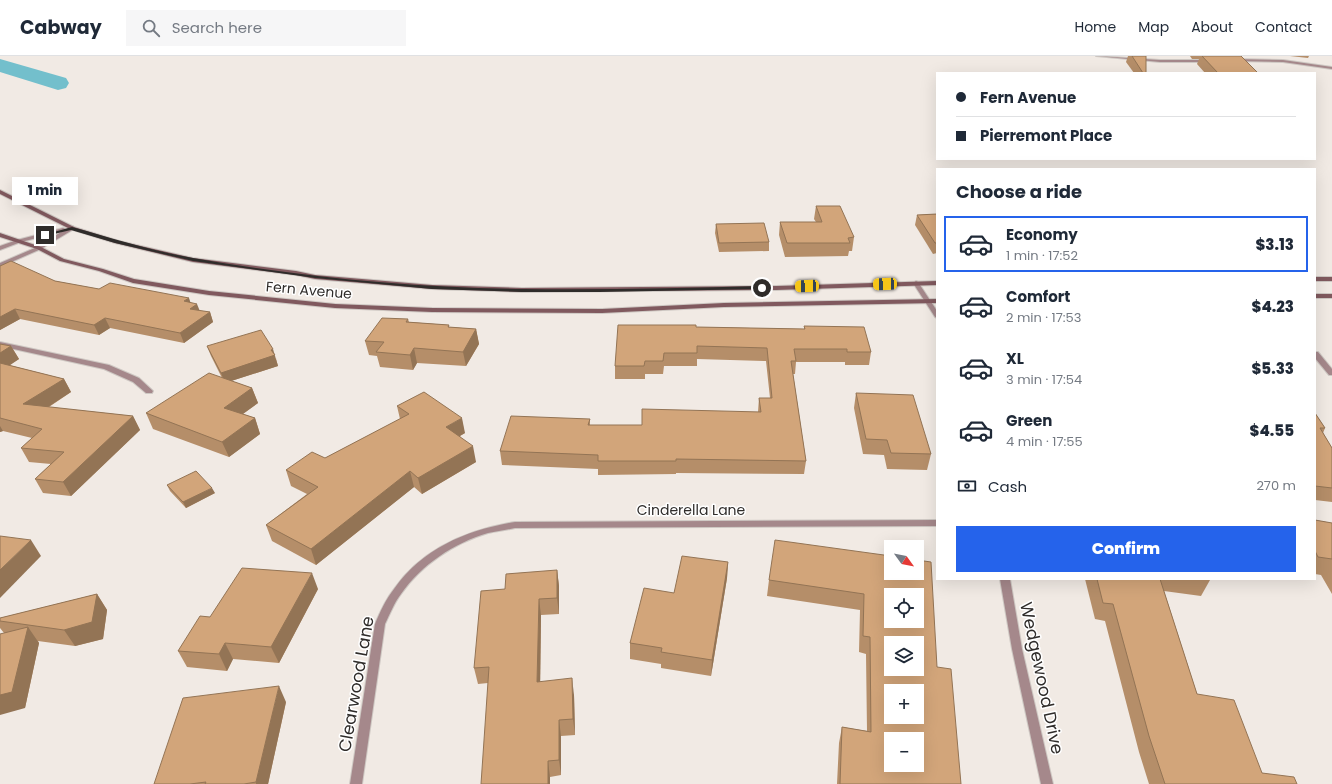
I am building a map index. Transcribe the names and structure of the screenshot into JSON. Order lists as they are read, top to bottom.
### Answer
{
  "streets": {
    "street": [
      "Fern Avenue",
      "Cinderella Lane",
      "Wedgewood Drive",
      "Clearwood Lane"
    ]
  },
  "crossings": [
    ["Cinderella Lane", "Clearwood Lane"]
  ],
  "north": "bottom right",
  "page": {
    "header": "Cabway",
    "search": "Search here",
    "nav": [
      "Home",
      "Map",
      "About",
      "Contact"
    ],
    "banner": ["Fern Avenue", "Pierremont Place"],
    "heading": "Choose a ride",
    "bubble": "1 min",
    "list": [
      {
        "name": "Economy",
        "note": "1 min · 17:52",
        "value": "$3.13"
      },
      {
        "name": "Comfort",
        "note": "2 min · 17:53",
        "value": "$4.23"
      },
      {
        "name": "XL",
        "note": "3 min · 17:54",
        "value": "$5.33"
      },
      {
        "name": "Green",
        "note": "4 min · 17:55",
        "value": "$4.55"
      }
    ],
    "pay": ["Cash", "270 m"],
    "buttons": "Confirm",
    "map_buttons": ["+", "−"]
  }
}
